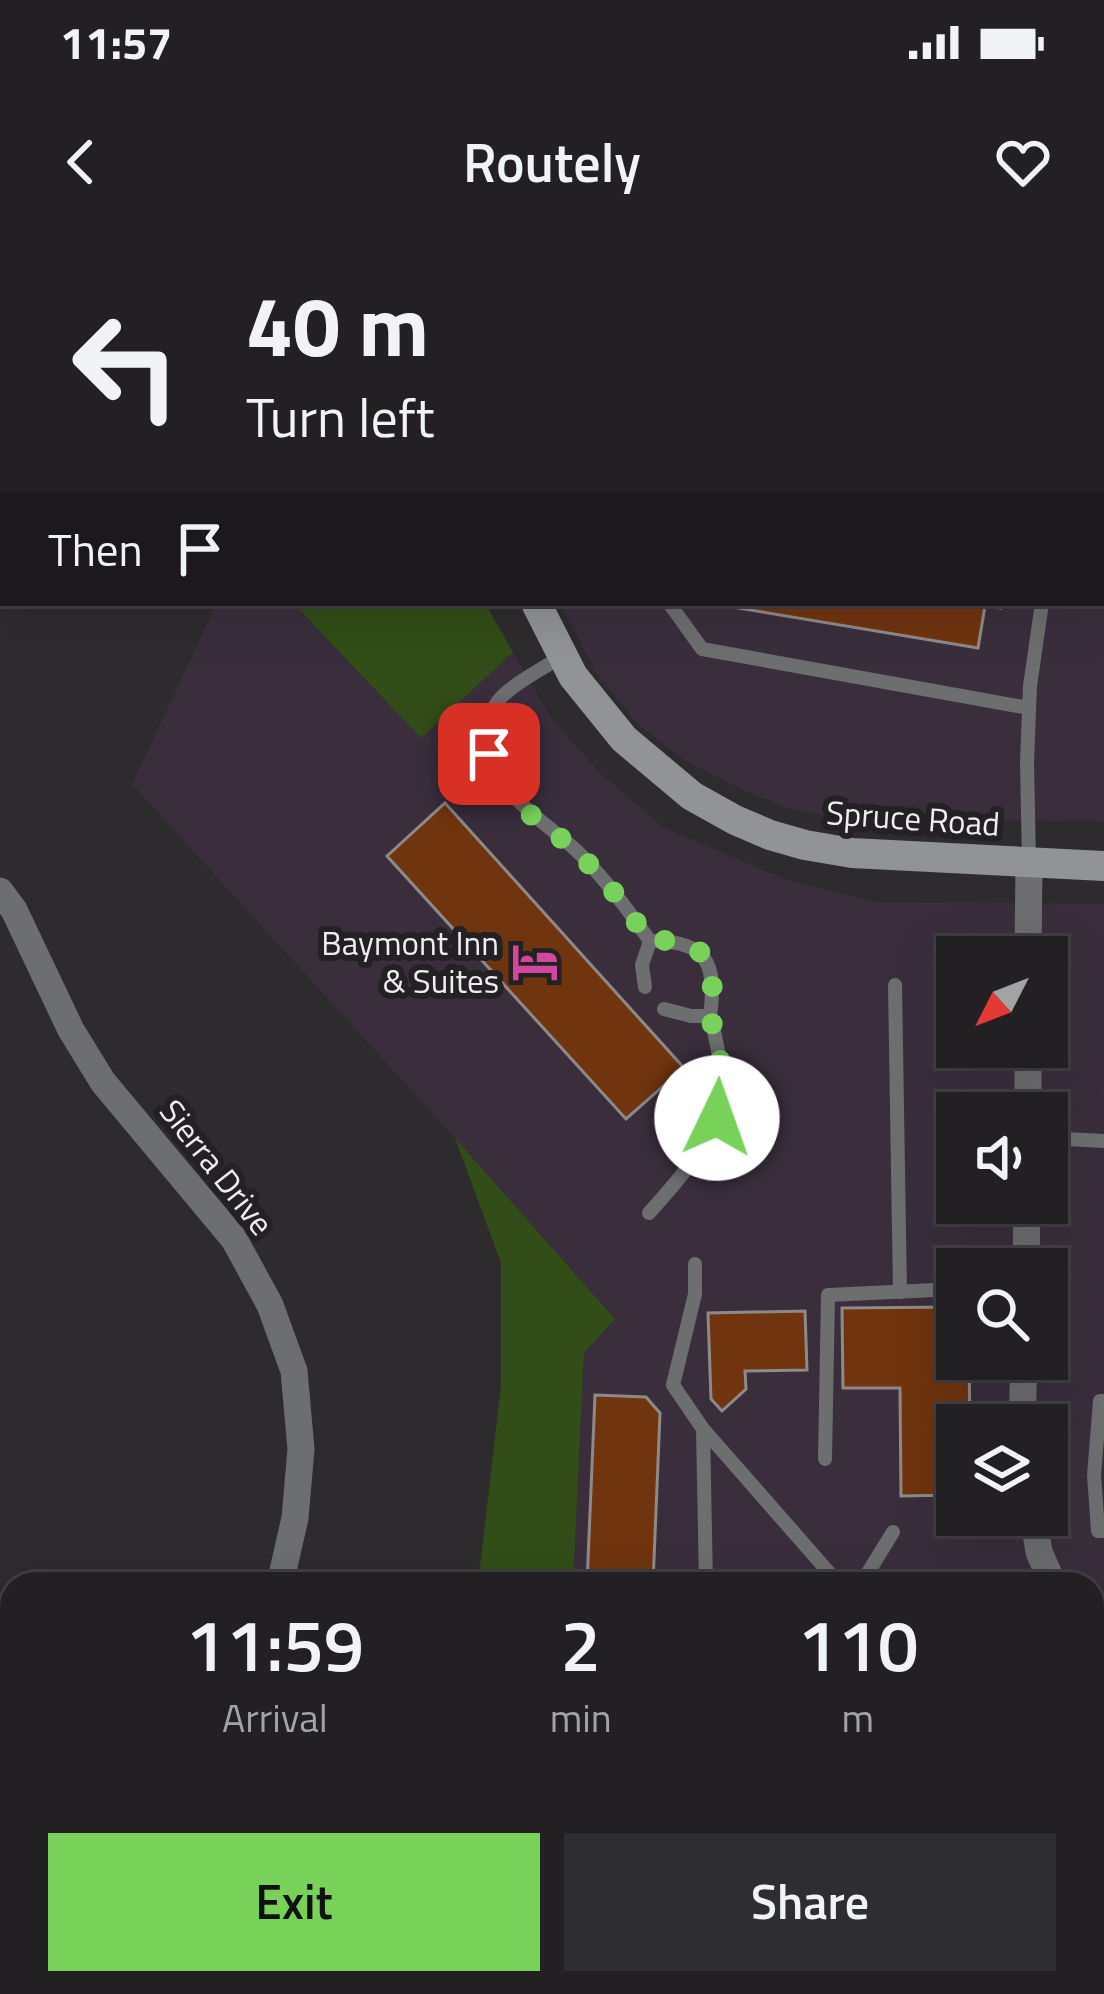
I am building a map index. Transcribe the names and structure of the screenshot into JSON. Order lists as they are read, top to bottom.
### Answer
{
  "streets": {
    "main road": ["Spruce Road"],
    "street": ["Sierra Drive"]
  },
  "places": {
    "hotel": ["Baymont Inn & Suites"]
  },
  "north": "bottom left",
  "page": {
    "status": "11:57",
    "header": "Routely",
    "turn": ["40 m", "Turn left"],
    "then": "Then",
    "eta": [
      "11:59",
      "Arrival",
      "2",
      "min",
      "110",
      "m"
    ],
    "buttons": ["Exit", "Share"]
  }
}
